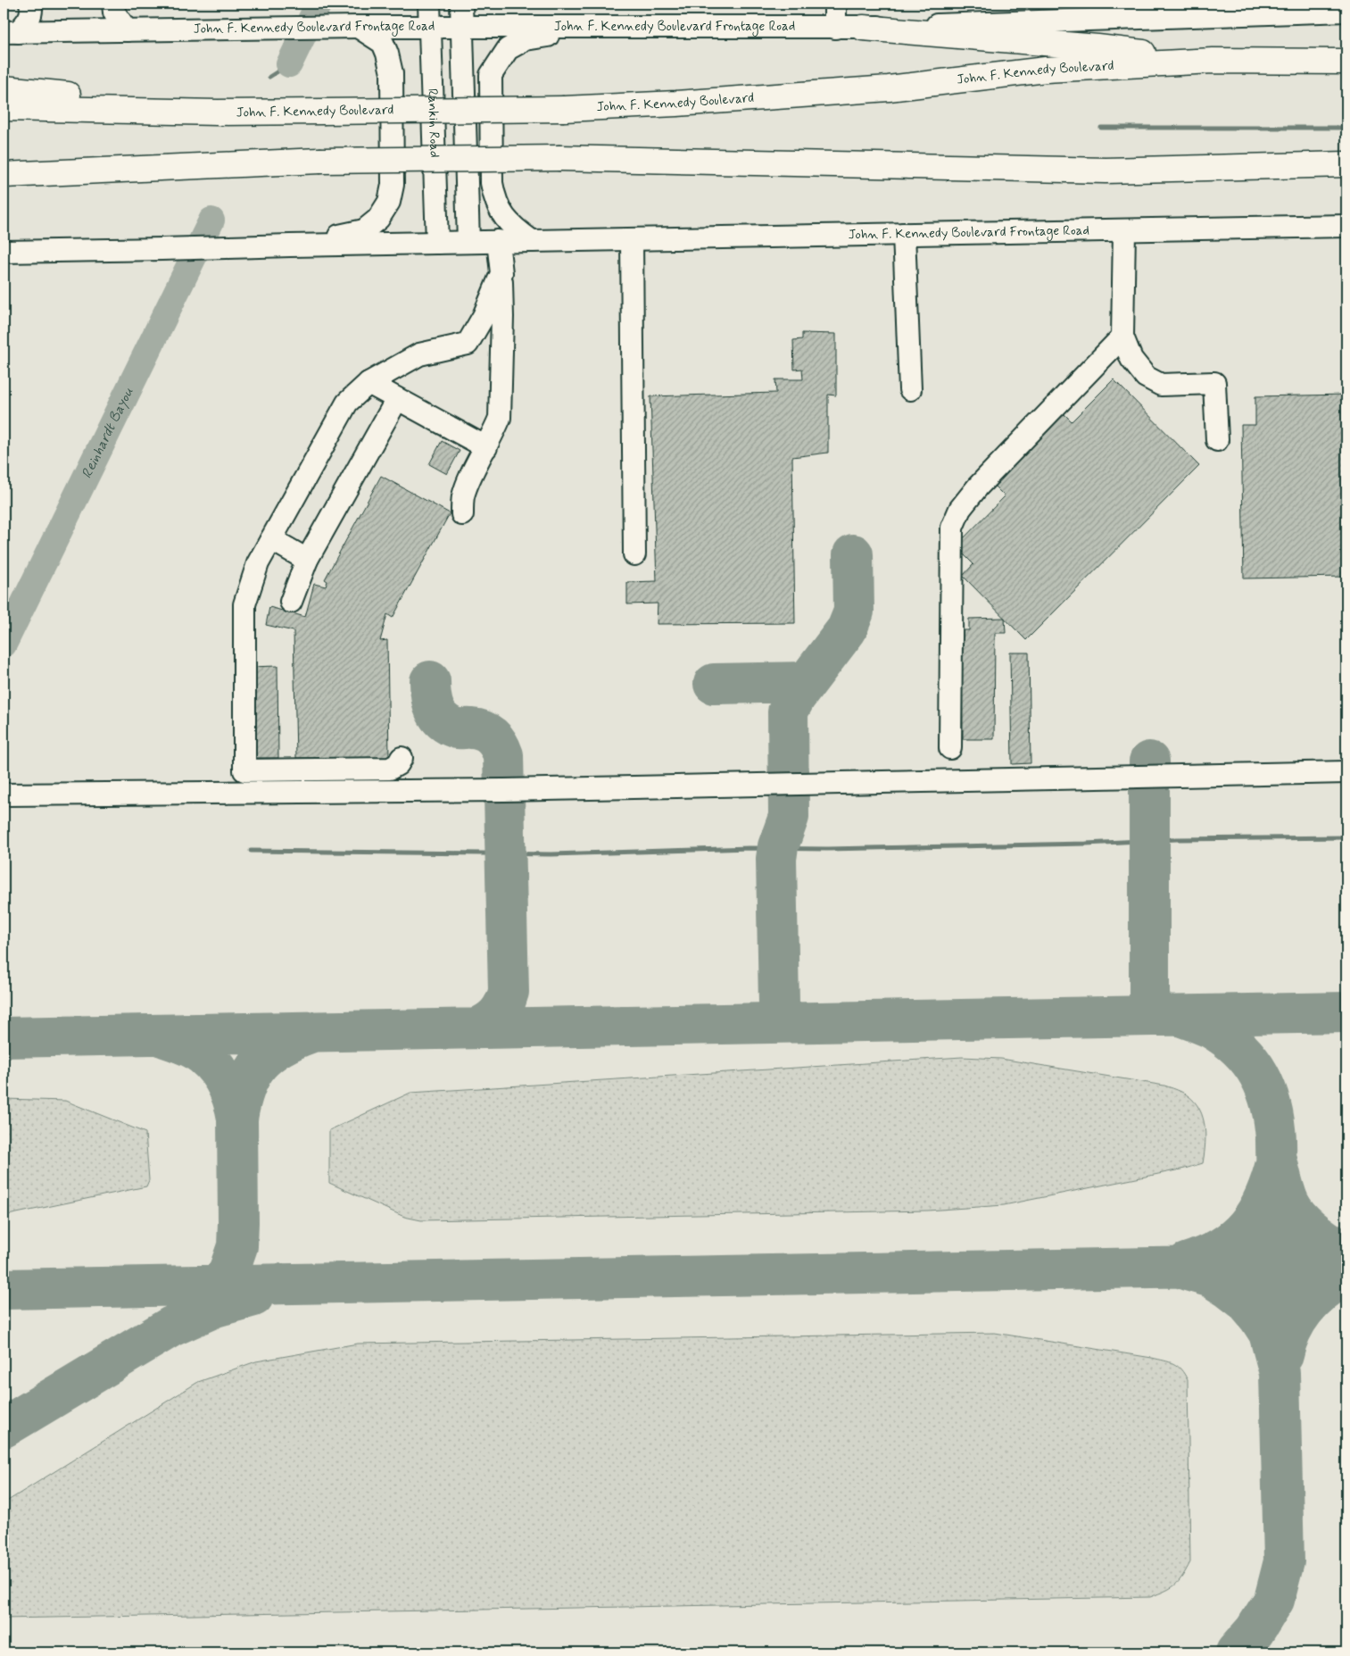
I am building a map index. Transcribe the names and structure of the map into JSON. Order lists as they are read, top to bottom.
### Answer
{
  "streets": {
    "highway": ["John F. Kennedy Boulevard"],
    "street": ["John F. Kennedy Boulevard Frontage Road", "Rankin Road"]
  },
  "crossings": [
    ["John F. Kennedy Boulevard Frontage Road", "Rankin Road"]
  ],
  "water": ["Reinhardt Bayou"]
}
